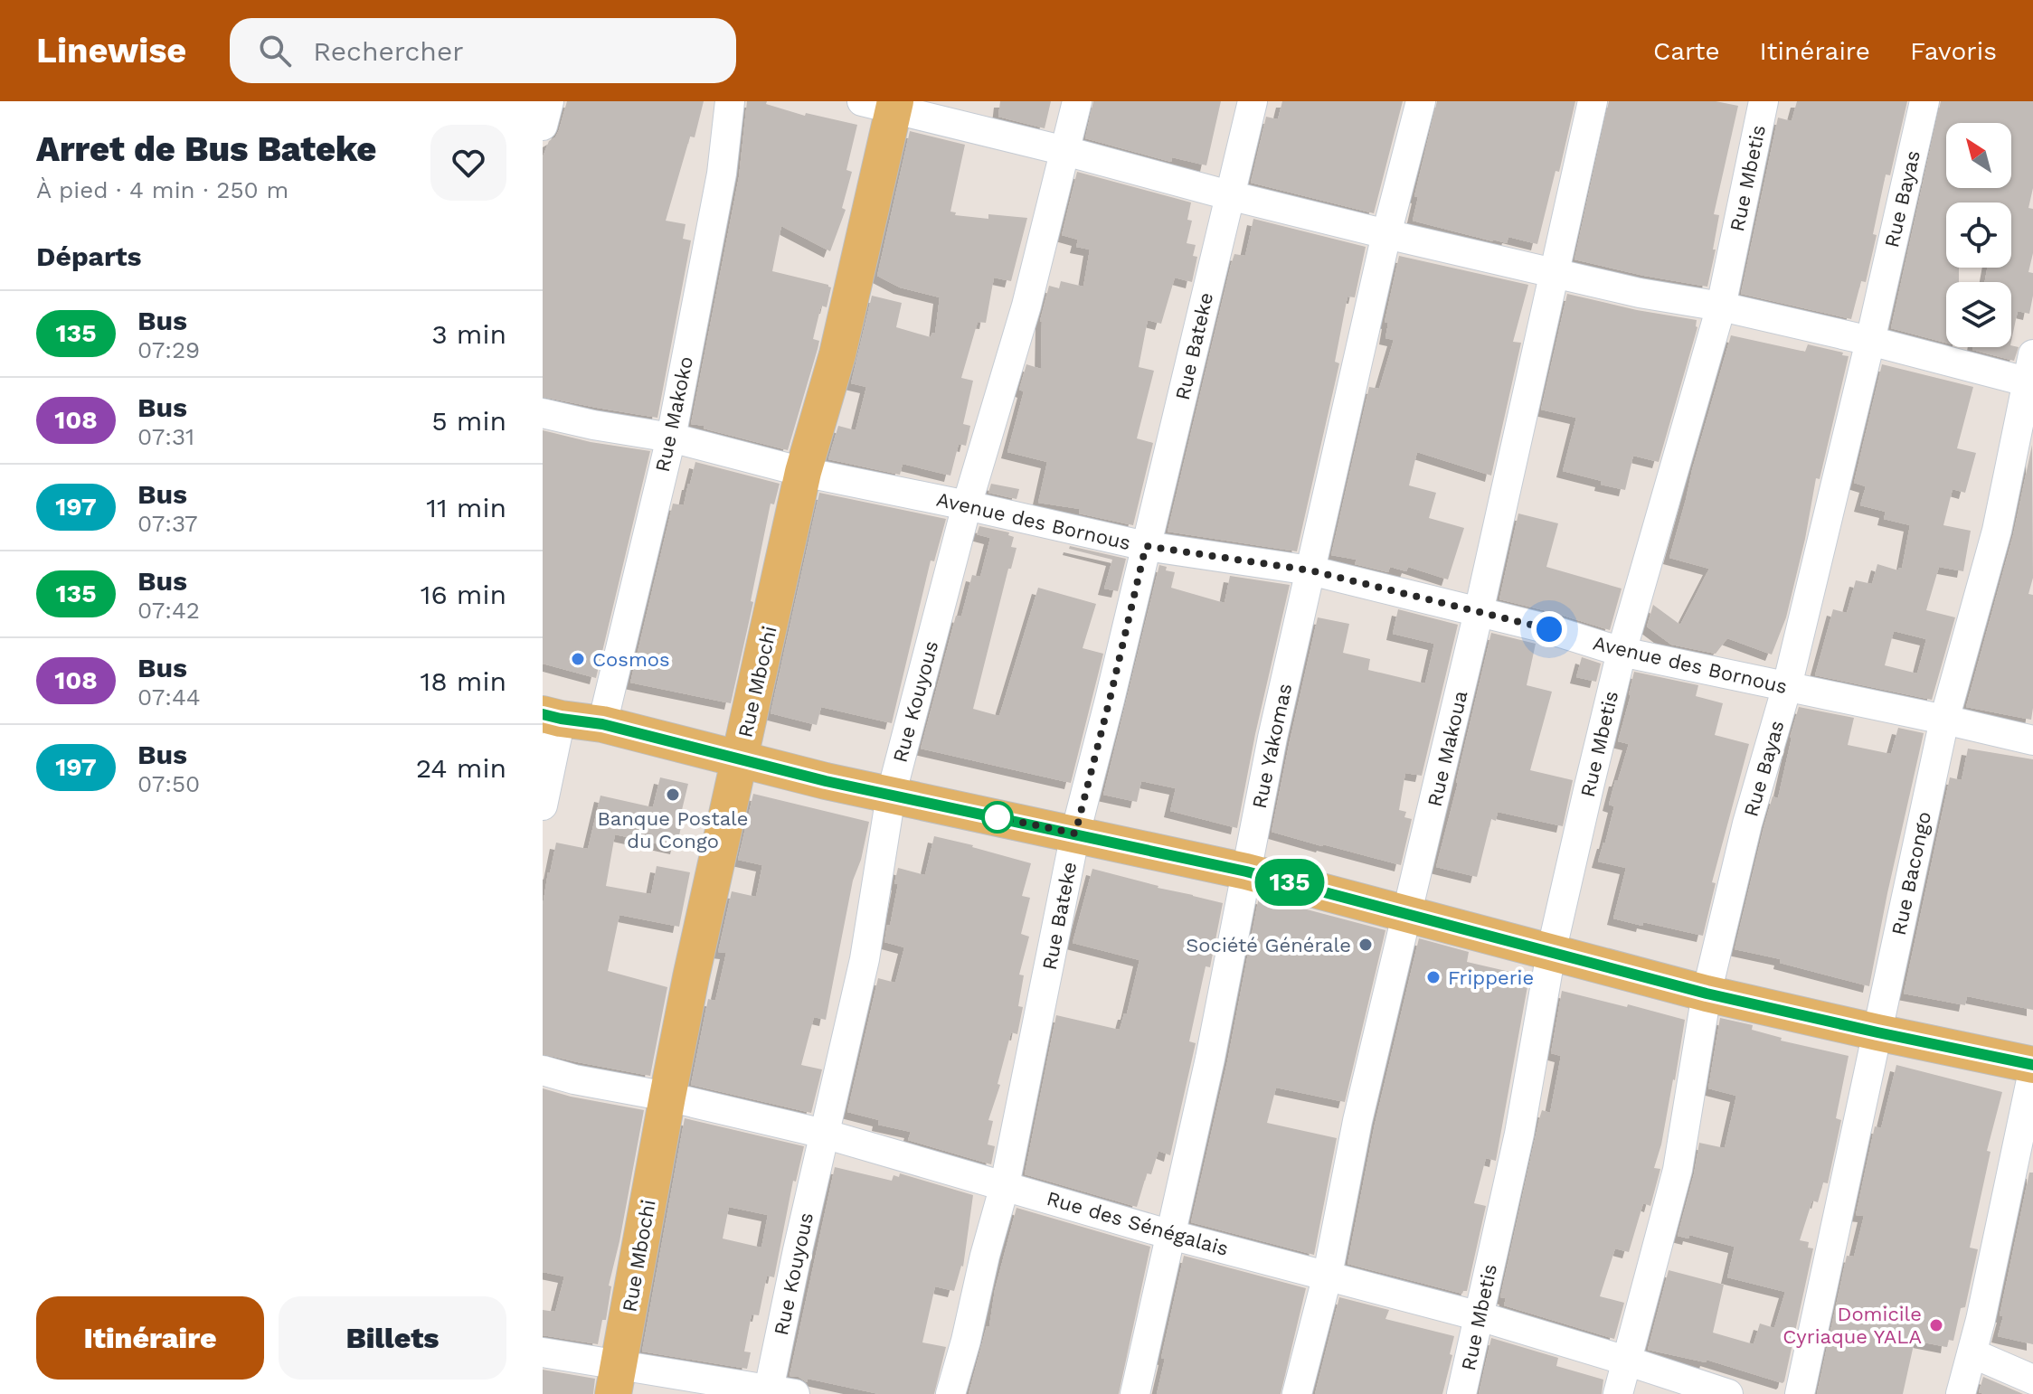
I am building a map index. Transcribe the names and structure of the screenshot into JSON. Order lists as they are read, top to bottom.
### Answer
{
  "streets": {
    "main road": ["Rue Mbochi"],
    "street": [
      "Rue Mbetis",
      "Rue Bayas",
      "Rue Bateke",
      "Rue Makoko",
      "Avenue des Bornous",
      "Rue Kouyous",
      "Rue Yakomas",
      "Rue Makoua",
      "Rue Bacongo",
      "Rue des Sénégalais"
    ]
  },
  "crossings": [
    ["Rue Mbetis", "Avenue des Bornous"],
    ["Rue Mbetis", "Rue des Sénégalais"],
    ["Rue Bayas", "Avenue des Bornous"],
    ["Rue Bayas", "Rue des Sénégalais"],
    ["Rue Bateke", "Avenue des Bornous"],
    ["Rue Bateke", "Rue des Sénégalais"],
    ["Rue Makoko", "Avenue des Bornous"],
    ["Avenue des Bornous", "Rue Mbochi"],
    ["Avenue des Bornous", "Rue Kouyous"],
    ["Avenue des Bornous", "Rue Yakomas"],
    ["Avenue des Bornous", "Rue Makoua"],
    ["Avenue des Bornous", "Rue Bacongo"],
    ["Rue Mbochi", "Rue des Sénégalais"],
    ["Rue Kouyous", "Rue des Sénégalais"],
    ["Rue Yakomas", "Rue des Sénégalais"],
    ["Rue Makoua", "Rue des Sénégalais"]
  ],
  "places": [
    "Cosmos",
    "Banque Postale du Congo",
    "Société Générale",
    "Fripperie",
    "Domicile Cyriaque YALA"
  ],
  "lines": ["bus line 135"],
  "north": "top left",
  "page": {
    "header": "Linewise",
    "search": "Rechercher",
    "nav": ["Carte", "Itinéraire", "Favoris"],
    "heading": [
      ["Arret de Bus Bateke", "À pied · 4 min · 250 m"],
      "Départs"
    ],
    "on_map": "135",
    "list": [
      {
        "mark": "135",
        "name": "Bus",
        "note": "07:29",
        "value": "3 min"
      },
      {
        "mark": "108",
        "name": "Bus",
        "note": "07:31",
        "value": "5 min"
      },
      {
        "mark": "197",
        "name": "Bus",
        "note": "07:37",
        "value": "11 min"
      },
      {
        "mark": "135",
        "name": "Bus",
        "note": "07:42",
        "value": "16 min"
      },
      {
        "mark": "108",
        "name": "Bus",
        "note": "07:44",
        "value": "18 min"
      },
      {
        "mark": "197",
        "name": "Bus",
        "note": "07:50",
        "value": "24 min"
      }
    ],
    "buttons": ["Itinéraire", "Billets"]
  }
}
